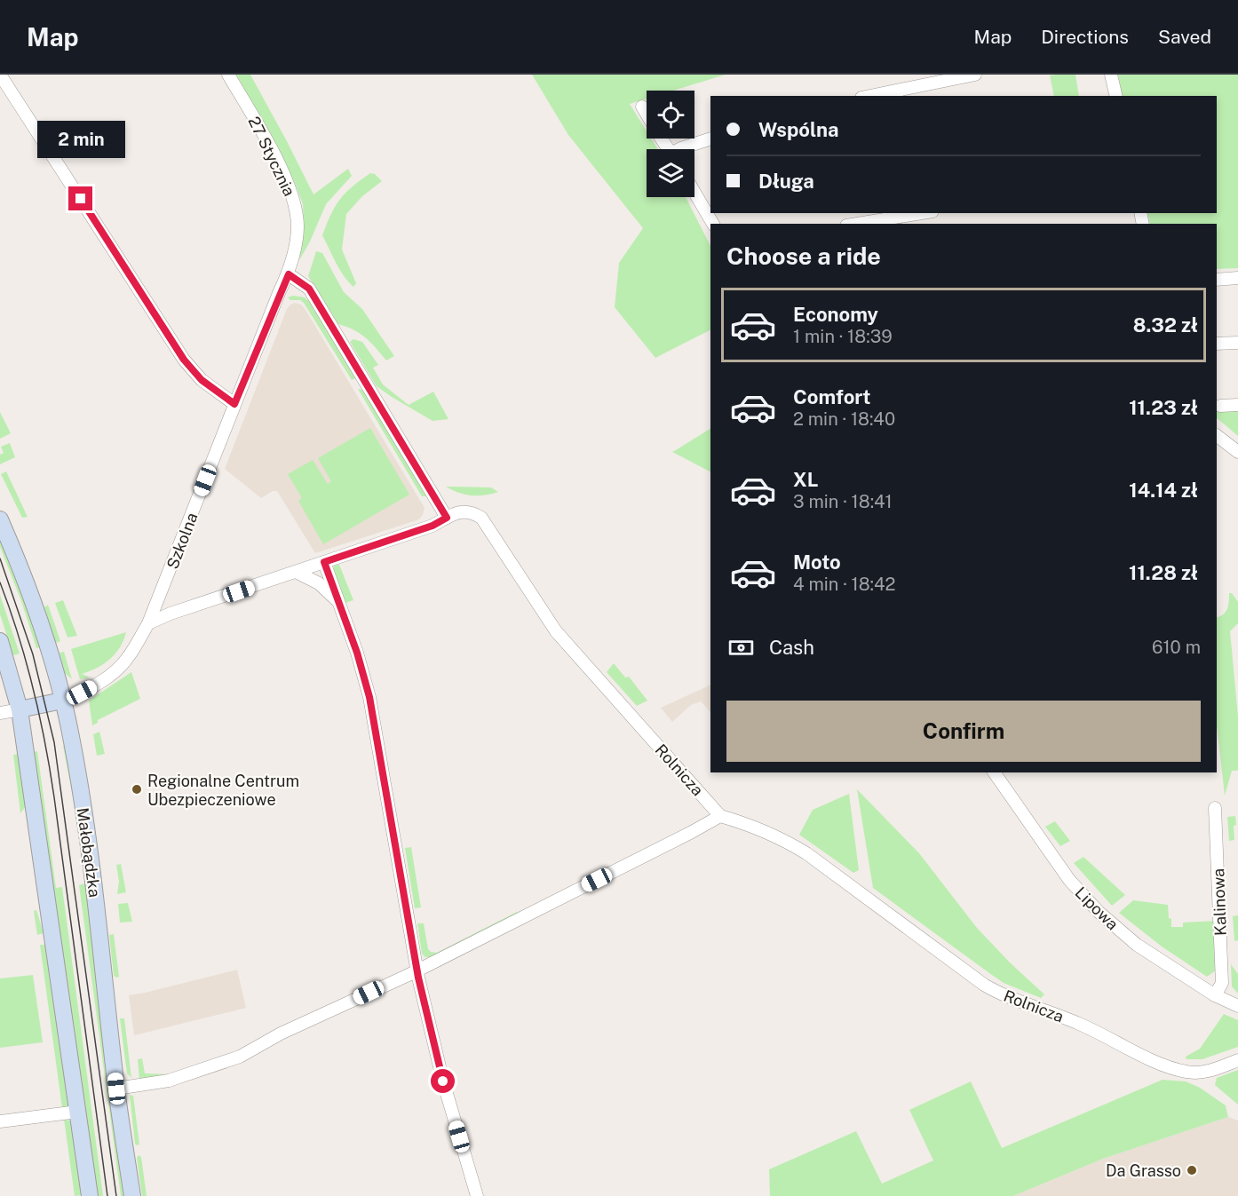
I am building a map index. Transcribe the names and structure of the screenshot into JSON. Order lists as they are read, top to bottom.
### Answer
{
  "streets": {
    "street": [
      "27 Stycznia",
      "Szkolna",
      "Rolnicza",
      "Małobądzka",
      "Kalinowa",
      "Lipowa"
    ]
  },
  "crossings": [
    ["27 Stycznia", "Szkolna"],
    ["Szkolna", "Rolnicza"],
    ["Szkolna", "Małobądzka"],
    ["Kalinowa", "Lipowa"]
  ],
  "places": ["Regionalne Centrum Ubezpieczeniowe", "Da Grasso"],
  "page": {
    "header": "Map",
    "nav": ["Map", "Directions", "Saved"],
    "banner": ["Wspólna", "Długa"],
    "bubble": "2 min",
    "heading": "Choose a ride",
    "list": [
      {
        "name": "Economy",
        "note": "1 min · 18:39",
        "value": "8.32 zł"
      },
      {
        "name": "Comfort",
        "note": "2 min · 18:40",
        "value": "11.23 zł"
      },
      {
        "name": "XL",
        "note": "3 min · 18:41",
        "value": "14.14 zł"
      },
      {
        "name": "Moto",
        "note": "4 min · 18:42",
        "value": "11.28 zł"
      }
    ],
    "pay": ["Cash", "610 m"],
    "buttons": "Confirm"
  }
}
